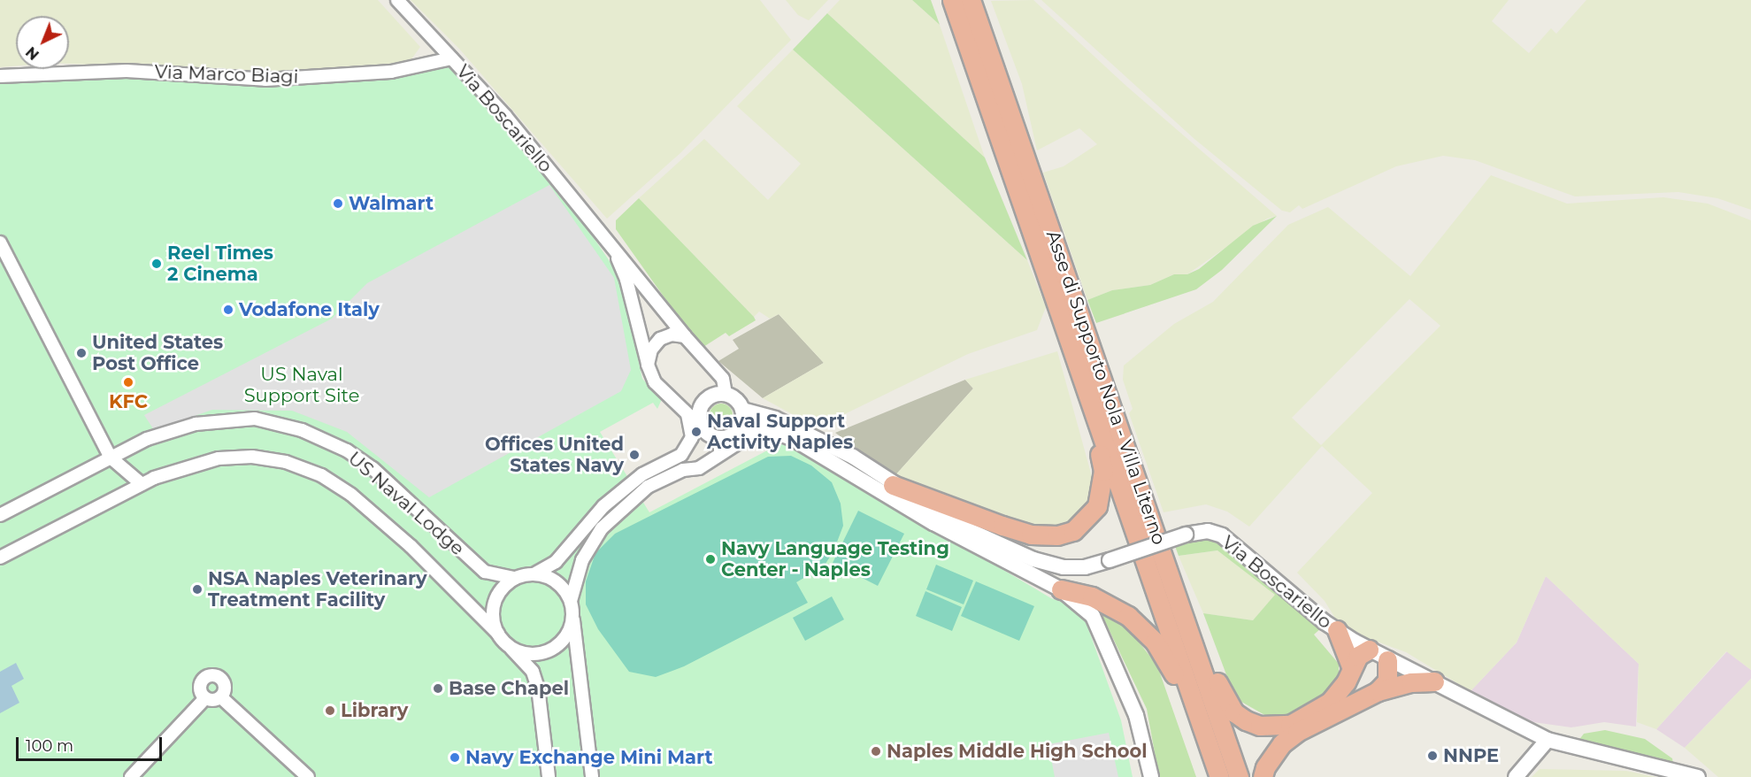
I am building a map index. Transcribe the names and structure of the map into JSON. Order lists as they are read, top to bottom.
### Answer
{
  "streets": {
    "highway": ["Asse di Supporto Nola - Villa Literno"],
    "street": ["Via Marco Biagi", "Via Boscariello", "US Naval Lodge"]
  },
  "crossings": [
    ["Via Marco Biagi", "Via Boscariello"]
  ],
  "parks": ["US Naval Support Site"],
  "places": [
    "Walmart",
    "Reel Times 2 Cinema",
    "Vodafone Italy",
    "United States Post Office",
    "KFC",
    "Naval Support Activity Naples",
    "Offices United States Navy",
    "Navy Language Testing Center - Naples",
    "NSA Naples Veterinary Treatment Facility",
    "Base Chapel",
    "Library",
    "Naples Middle High School",
    "NNPE",
    "Navy Exchange Mini Mart"
  ],
  "scale_bar": "100 m",
  "north": "bottom left"
}
